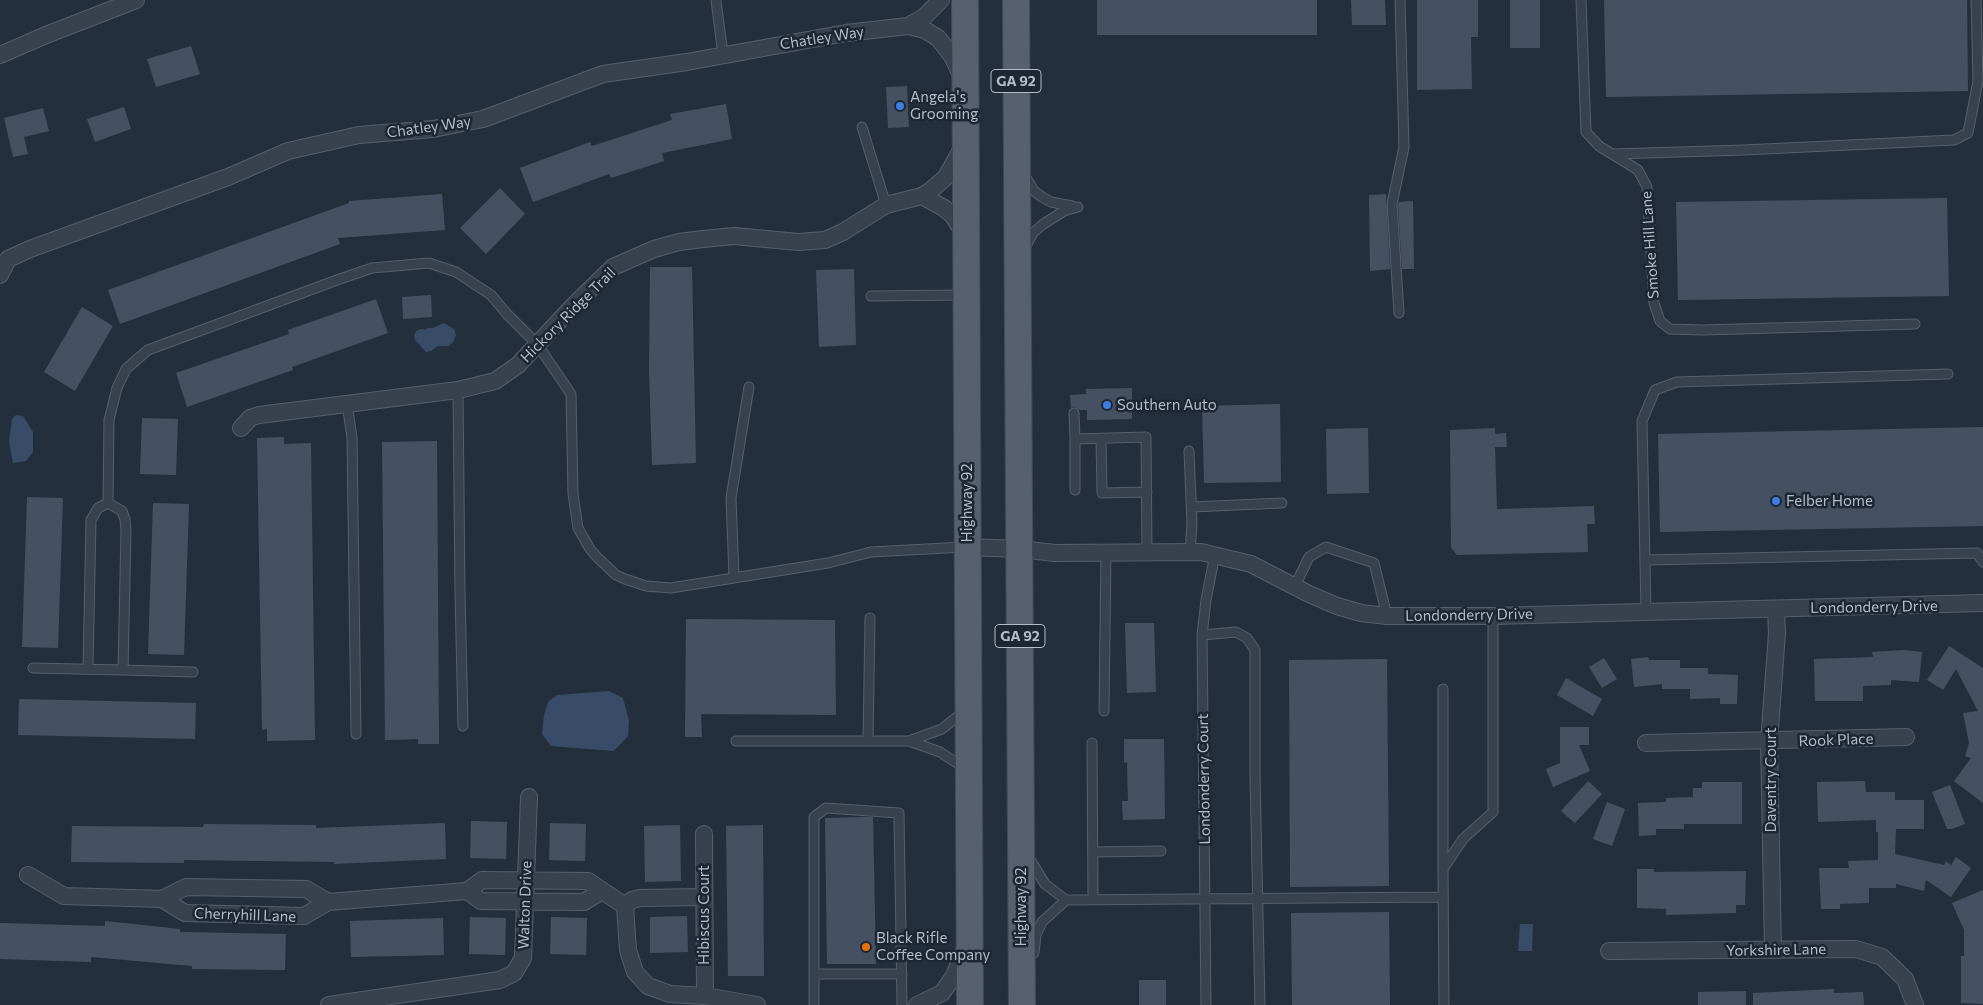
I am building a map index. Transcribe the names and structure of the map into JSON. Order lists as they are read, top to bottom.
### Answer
{
  "streets": {
    "main road": ["GA 92", "Highway 92"],
    "street": [
      "Chatley Way",
      "Hickory Ridge Trail",
      "Londonderry Drive",
      "Rook Place",
      "Daventry Court",
      "Walton Drive",
      "Cherryhill Lane",
      "Hibiscus Court",
      "Yorkshire Lane"
    ],
    "lane": ["Smoke Hill Lane", "Londonderry Court"]
  },
  "crossings": [
    ["Chatley Way", "Highway 92"],
    ["Hickory Ridge Trail", "Highway 92"],
    ["Highway 92", "Londonderry Drive"],
    ["Londonderry Drive", "Londonderry Court"],
    ["Londonderry Drive", "Daventry Court"],
    ["Rook Place", "Daventry Court"],
    ["Daventry Court", "Yorkshire Lane"],
    ["Walton Drive", "Cherryhill Lane"]
  ],
  "places": [
    "Angela's Grooming",
    "Southern Auto",
    "Felber Home",
    "Black Rifle Coffee Company"
  ]
}
